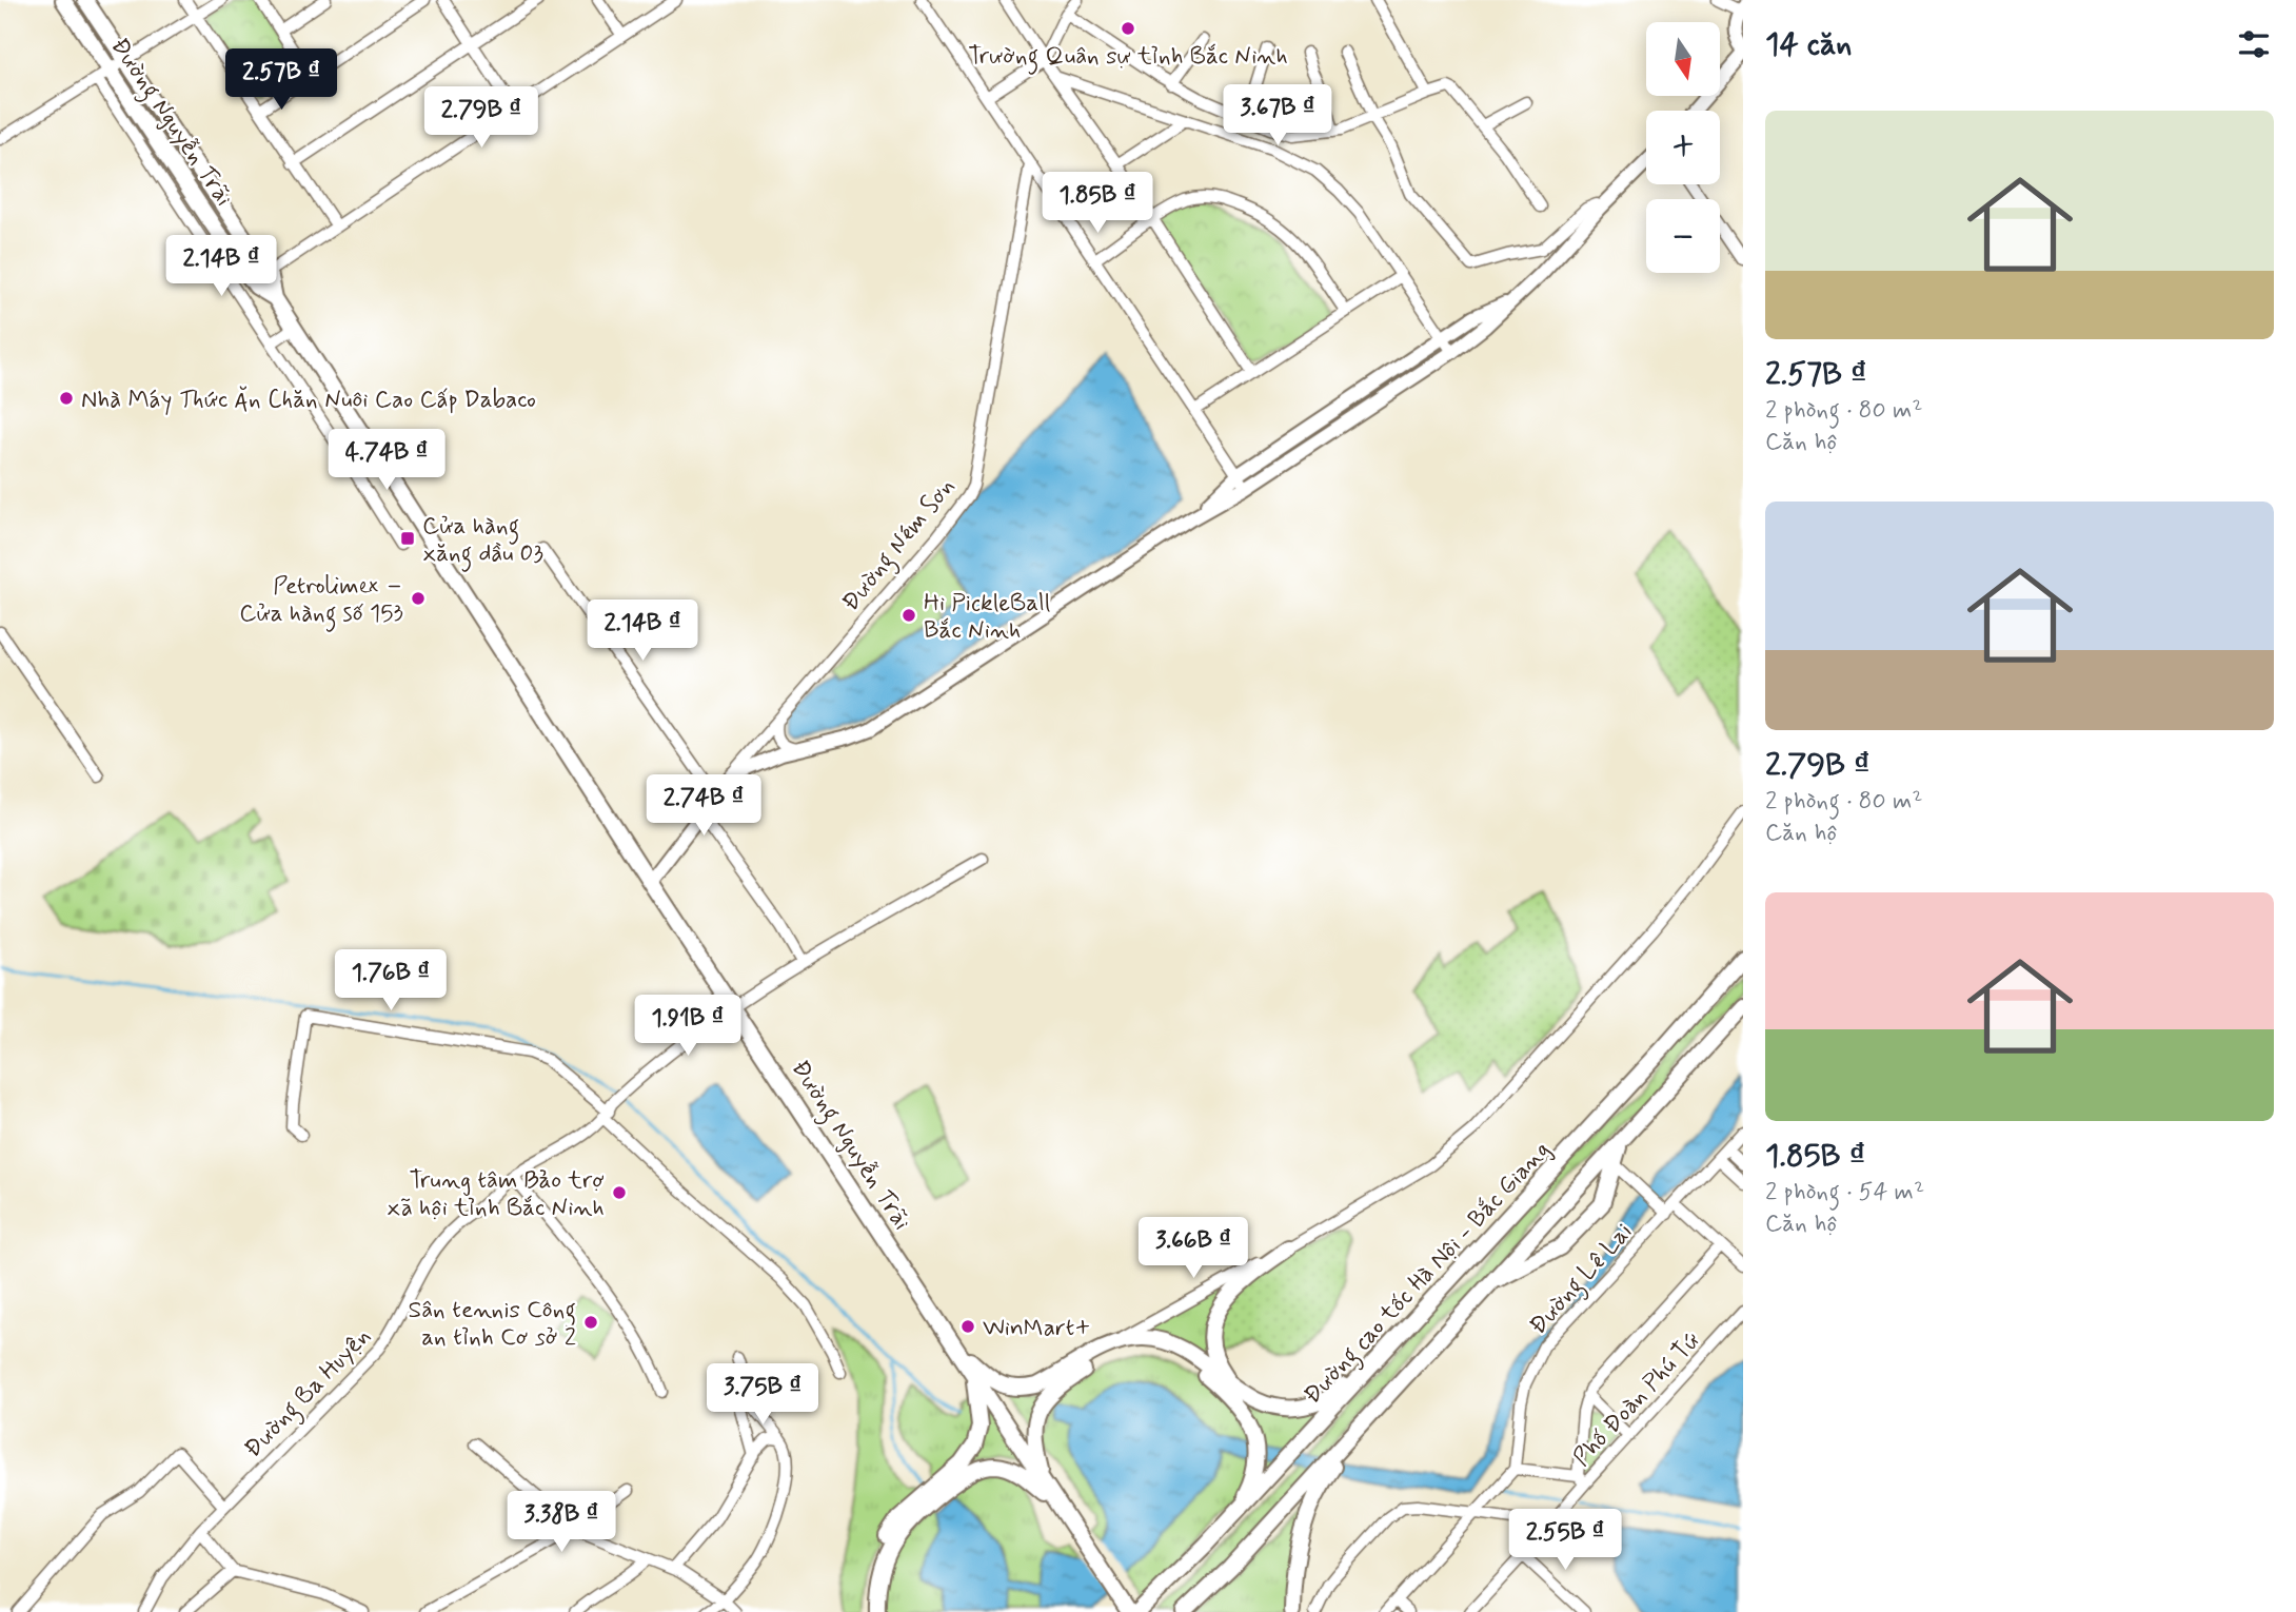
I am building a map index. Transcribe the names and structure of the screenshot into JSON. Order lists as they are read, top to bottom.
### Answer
{
  "streets": {
    "highway": ["Đường Nguyễn Trãi", "Đường cao tốc Hà Nội - Bắc Giang"],
    "main road": ["Đường Ném Sơn"],
    "street": ["Đường Lê Lai", "Đường Ba Huyện", "Phố Đoàn Phú Tứ"]
  },
  "crossings": [
    ["Đường Nguyễn Trãi", "Đường Ném Sơn"],
    ["Đường Nguyễn Trãi", "Đường Ba Huyện"]
  ],
  "places": {
    "other": [
      "Trường Quân sự tỉnh Bắc Ninh",
      "Nhà Máy Thức Ăn Chăn Nuôi Cao Cấp Dabaco",
      "Petrolimex – Cửa hàng số 153",
      "Hi PickleBall Bắc Ninh",
      "Trung tâm Bảo trợ xã hội tỉnh Bắc Ninh",
      "Sân tennis Công an tỉnh Cơ sở 2",
      "WinMart+"
    ],
    "transit": ["Cửa hàng xăng dầu 03"]
  },
  "north": "bottom",
  "page": {
    "heading": "14 căn",
    "map_buttons": ["+", "−"],
    "price": [
      "2.57B ₫",
      "3.67B ₫",
      "2.79B ₫",
      "1.85B ₫",
      "2.14B ₫",
      "4.74B ₫",
      "2.14B ₫",
      "2.74B ₫",
      "1.76B ₫",
      "1.91B ₫",
      "3.66B ₫",
      "3.75B ₫",
      "3.38B ₫",
      "2.55B ₫"
    ],
    "list": [
      {
        "name": "2.57B ₫",
        "note": "2 phòng · 80 m² · Căn hộ"
      },
      {
        "name": "2.79B ₫",
        "note": "2 phòng · 80 m² · Căn hộ"
      },
      {
        "name": "1.85B ₫",
        "note": "2 phòng · 54 m² · Căn hộ"
      }
    ]
  }
}
